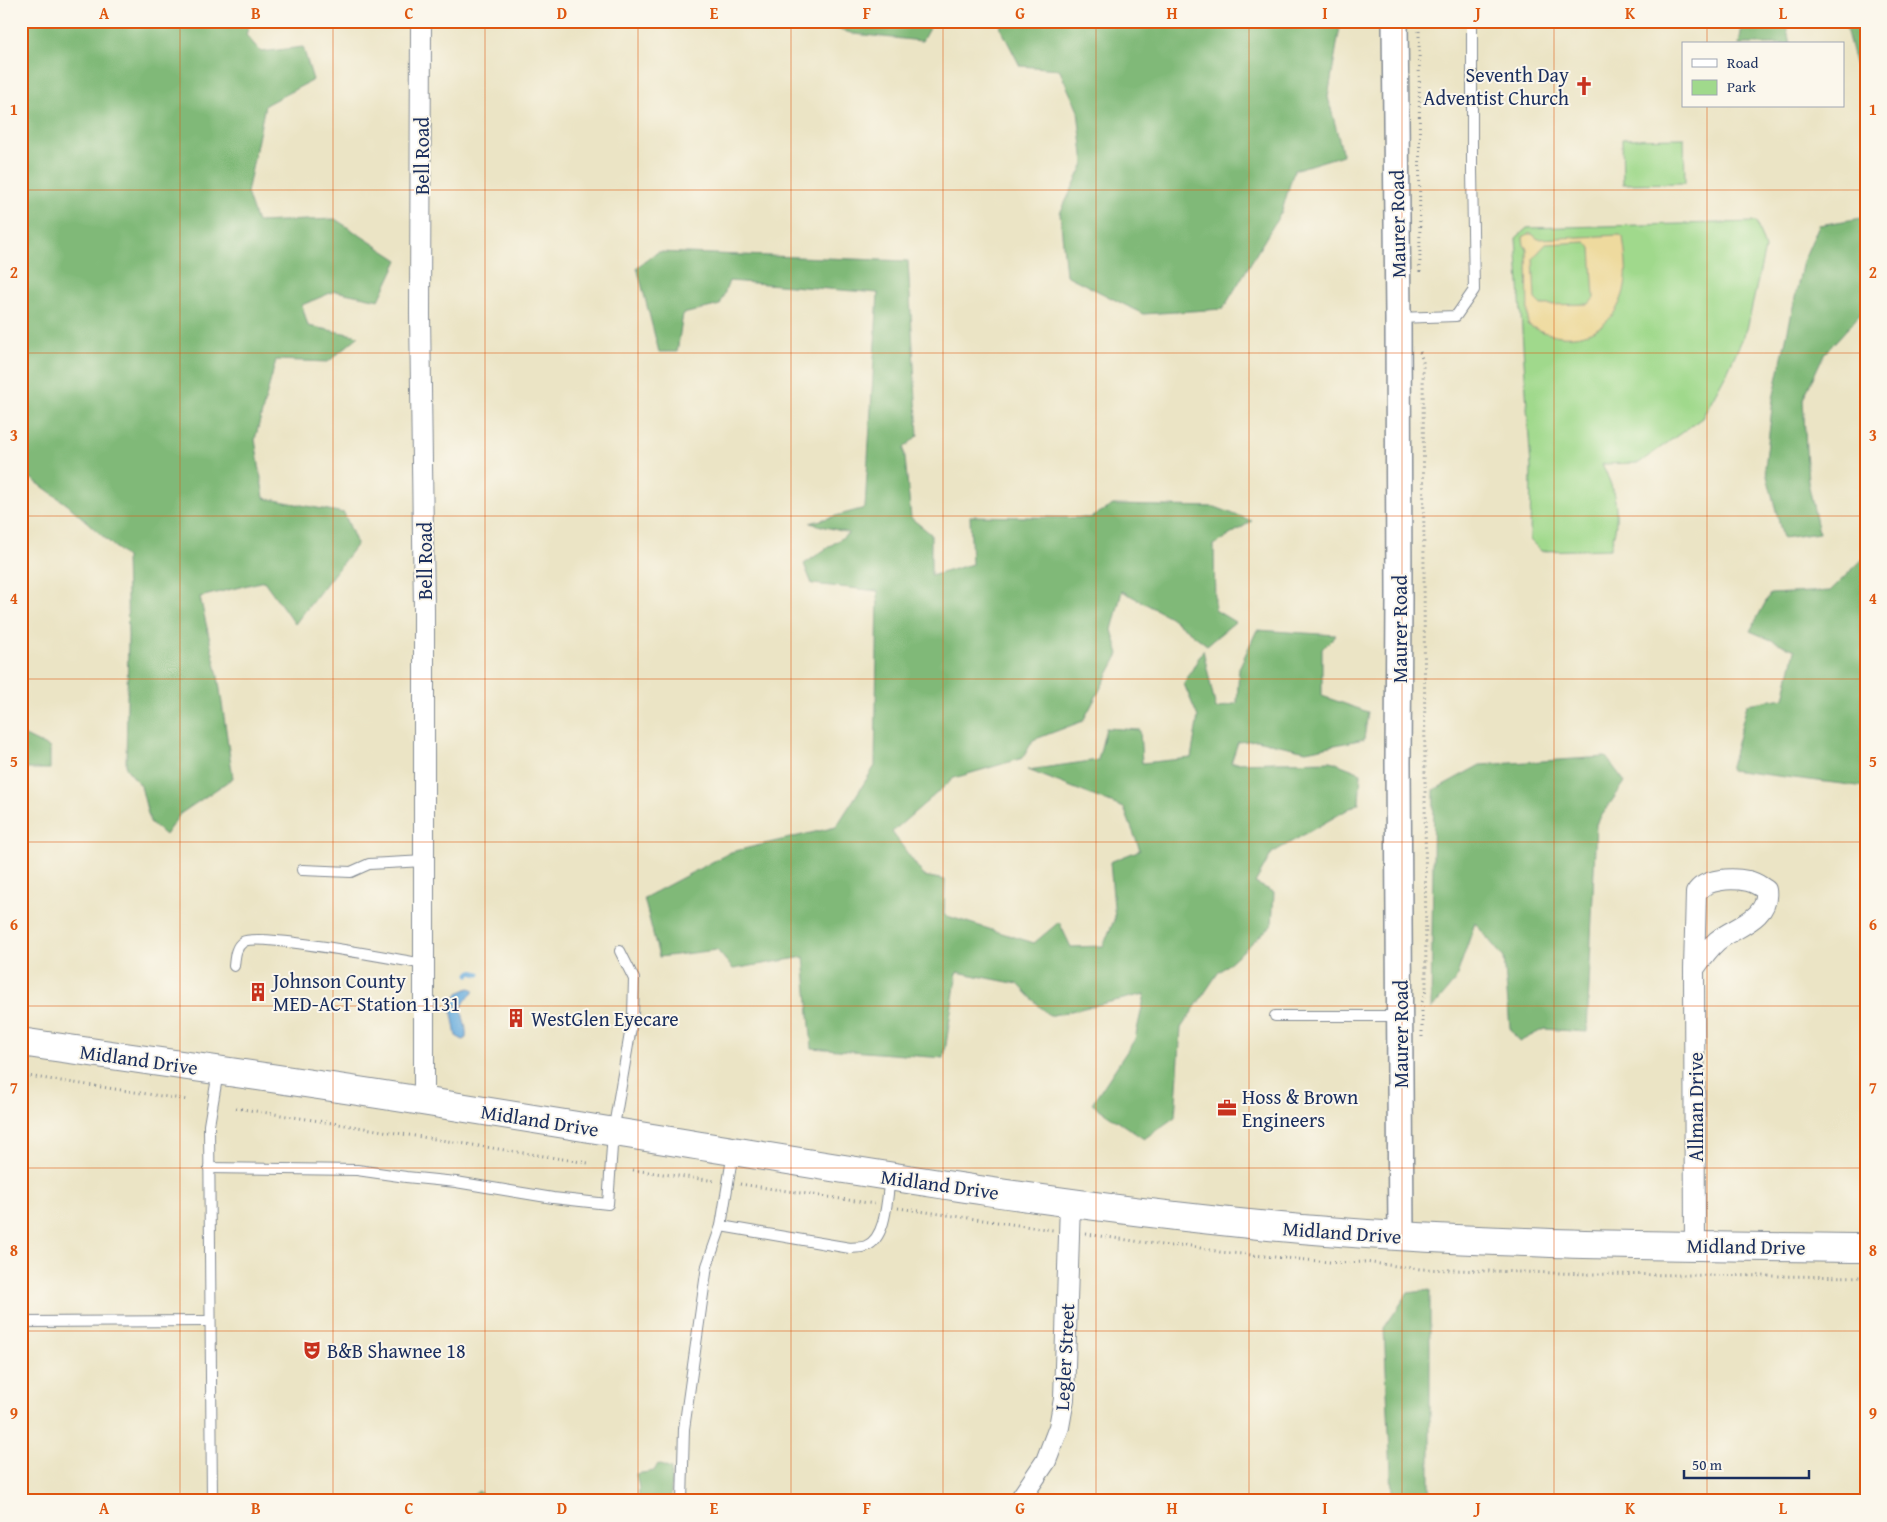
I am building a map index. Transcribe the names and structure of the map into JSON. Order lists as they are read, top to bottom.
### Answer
{
  "streets": {
    "main road": ["Midland Drive"],
    "street": [
      "Bell Road",
      "Maurer Road",
      "Allman Drive",
      "Legler Street"
    ]
  },
  "crossings": [
    ["Bell Road", "Midland Drive"],
    ["Maurer Road", "Midland Drive"],
    ["Midland Drive", "Allman Drive"],
    ["Midland Drive", "Legler Street"]
  ],
  "places": {
    "church": ["Seventh Day Adventist Church"],
    "building": ["Johnson County MED-ACT Station 1131", "WestGlen Eyecare"],
    "office": ["Hoss & Brown Engineers"],
    "theatre": ["B&B Shawnee 18"]
  },
  "legend": ["Road", "Park"],
  "scale_bar": "50 m",
  "grid": {
    "columns": [
      "A",
      "B",
      "C",
      "D",
      "E",
      "F",
      "G",
      "H",
      "I",
      "J",
      "K",
      "L"
    ],
    "rows": [
      "1",
      "2",
      "3",
      "4",
      "5",
      "6",
      "7",
      "8",
      "9"
    ]
  }
}
